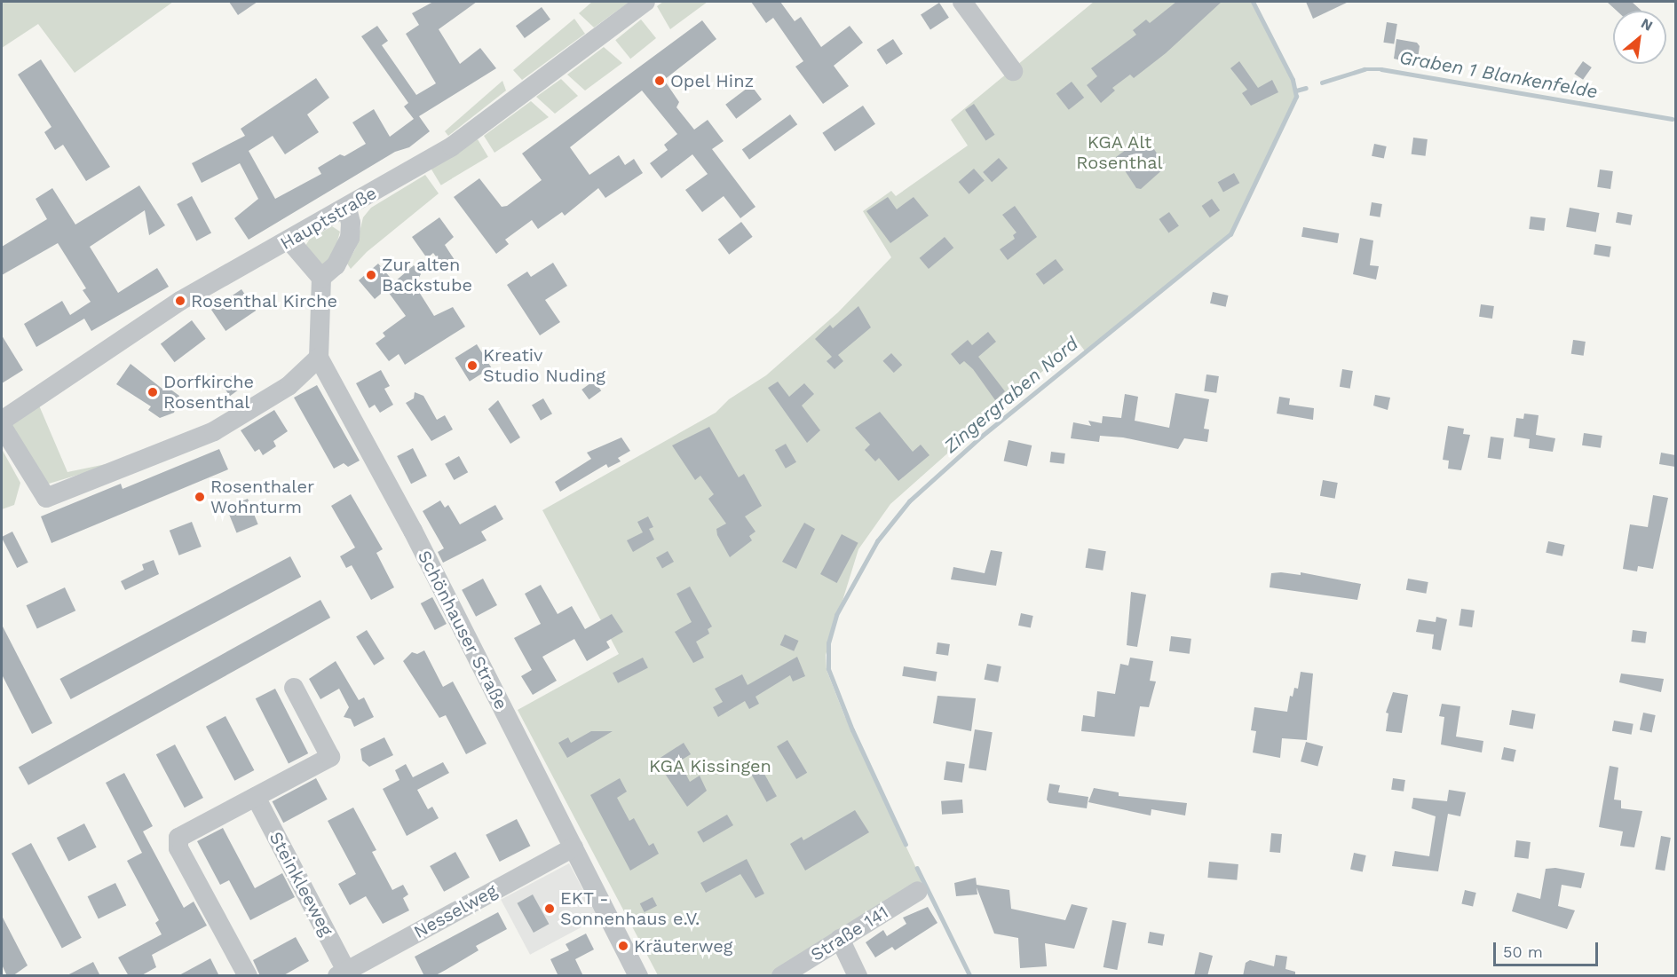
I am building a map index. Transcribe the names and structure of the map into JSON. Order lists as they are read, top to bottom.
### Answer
{
  "streets": {
    "street": [
      "Hauptstraße",
      "Schönhauser Straße",
      "Steinkleeweg",
      "Nesselweg",
      "Straße 141"
    ]
  },
  "crossings": [
    ["Schönhauser Straße", "Nesselweg"],
    ["Steinkleeweg", "Nesselweg"]
  ],
  "water": ["Graben 1 Blankenfelde", "Zingergraben Nord"],
  "parks": ["KGA Alt Rosenthal", "KGA Kissingen"],
  "places": [
    "Opel Hinz",
    "Zur alten Backstube",
    "Rosenthal Kirche",
    "Kreativ Studio Nuding",
    "Dorfkirche Rosenthal",
    "Rosenthaler Wohnturm",
    "EKT - Sonnenhaus e.V.",
    "Kräuterweg"
  ],
  "scale_bar": "50 m",
  "north": "top right"
}
